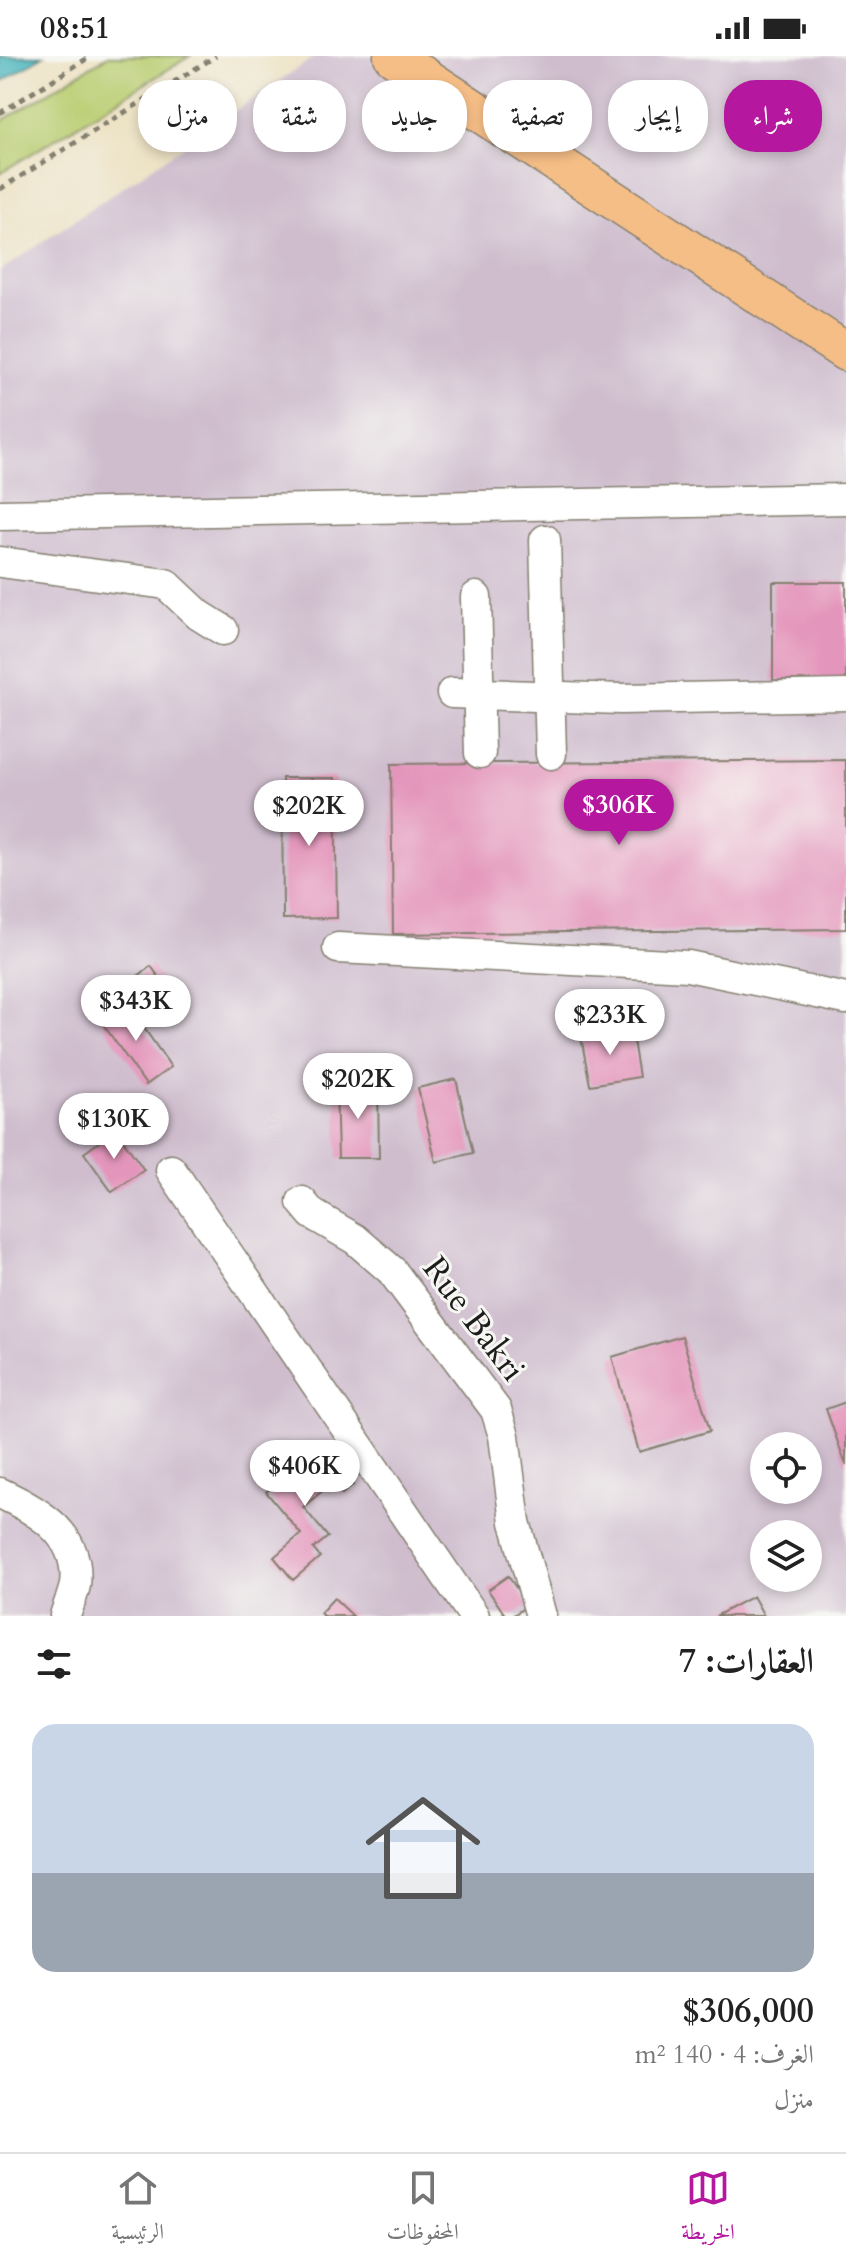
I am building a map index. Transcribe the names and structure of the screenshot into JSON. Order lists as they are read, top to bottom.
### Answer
{
  "streets": {
    "lane": ["Rue Bakri"]
  },
  "page": {
    "status": "08:51",
    "chip": [
      "شراء",
      "إيجار",
      "تصفية",
      "جديد",
      "شقة",
      "منزل"
    ],
    "price": [
      "$306K",
      "$202K",
      "$343K",
      "$233K",
      "$202K",
      "$130K",
      "$406K"
    ],
    "heading": "العقارات: 7",
    "list": [
      {
        "name": "$306,000",
        "note": "الغرف: 4 · 140 m² · منزل"
      }
    ],
    "tabs": ["الخريطة", "المحفوظات", "الرئيسية"]
  }
}
